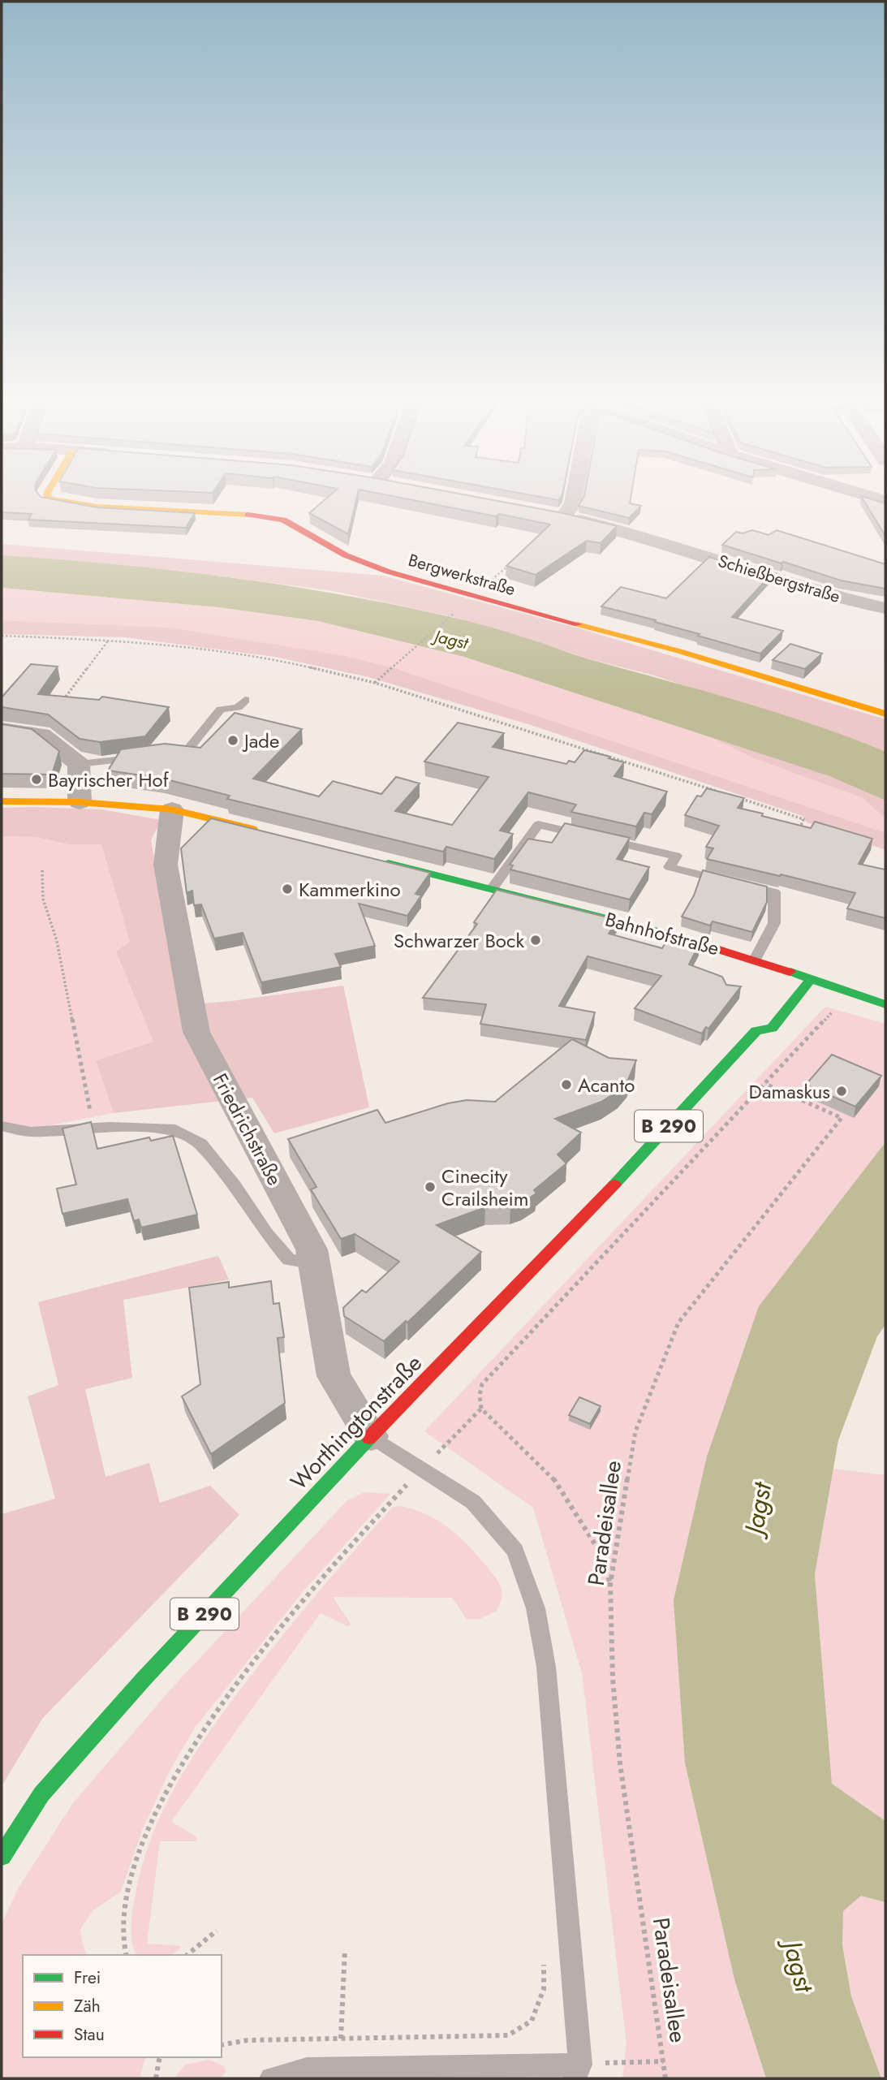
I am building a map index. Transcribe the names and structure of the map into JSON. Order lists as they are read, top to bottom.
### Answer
{
  "streets": {
    "main road": [
      "Bergwerkstraße",
      "Bahnhofstraße",
      "B 290",
      "Worthingtonstraße"
    ],
    "street": ["Schießbergstraße", "Friedrichstraße"],
    "path": ["Paradeisallee"]
  },
  "crossings": [
    ["Bahnhofstraße", "Worthingtonstraße"],
    ["Friedrichstraße", "Worthingtonstraße"]
  ],
  "water": ["Jagst"],
  "places": [
    "Jade",
    "Bayrischer Hof",
    "Kammerkino",
    "Schwarzer Bock",
    "Acanto",
    "Damaskus",
    "Cinecity Crailsheim"
  ],
  "legend": ["Frei", "Zäh", "Stau"]
}
